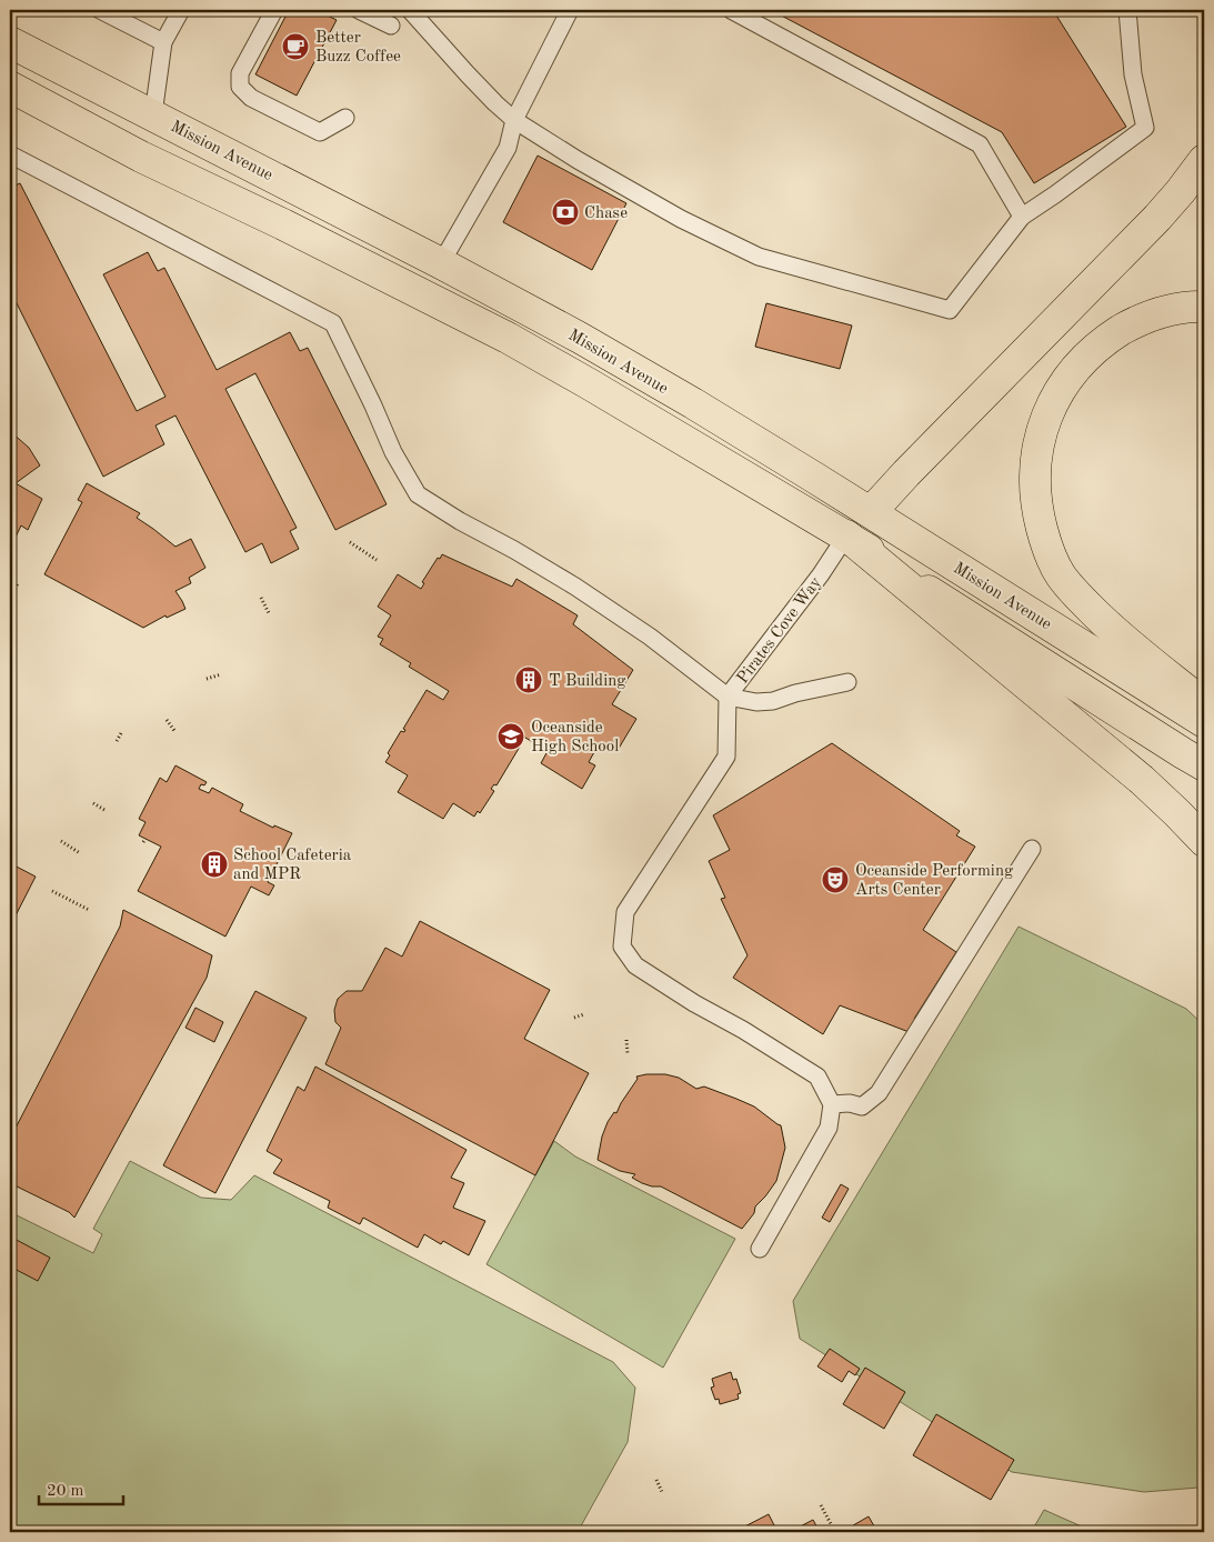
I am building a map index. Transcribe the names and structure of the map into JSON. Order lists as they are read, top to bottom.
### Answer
{
  "streets": {
    "main road": ["Mission Avenue"],
    "lane": ["Pirates Cove Way"]
  },
  "crossings": [
    ["Mission Avenue", "Pirates Cove Way"]
  ],
  "places": {
    "cafe": ["Better Buzz Coffee"],
    "bank": ["Chase"],
    "building": ["T Building", "School Cafeteria and MPR"],
    "school or university": ["Oceanside High School"],
    "theatre": ["Oceanside Performing Arts Center"]
  },
  "scale_bar": "20 m"
}
